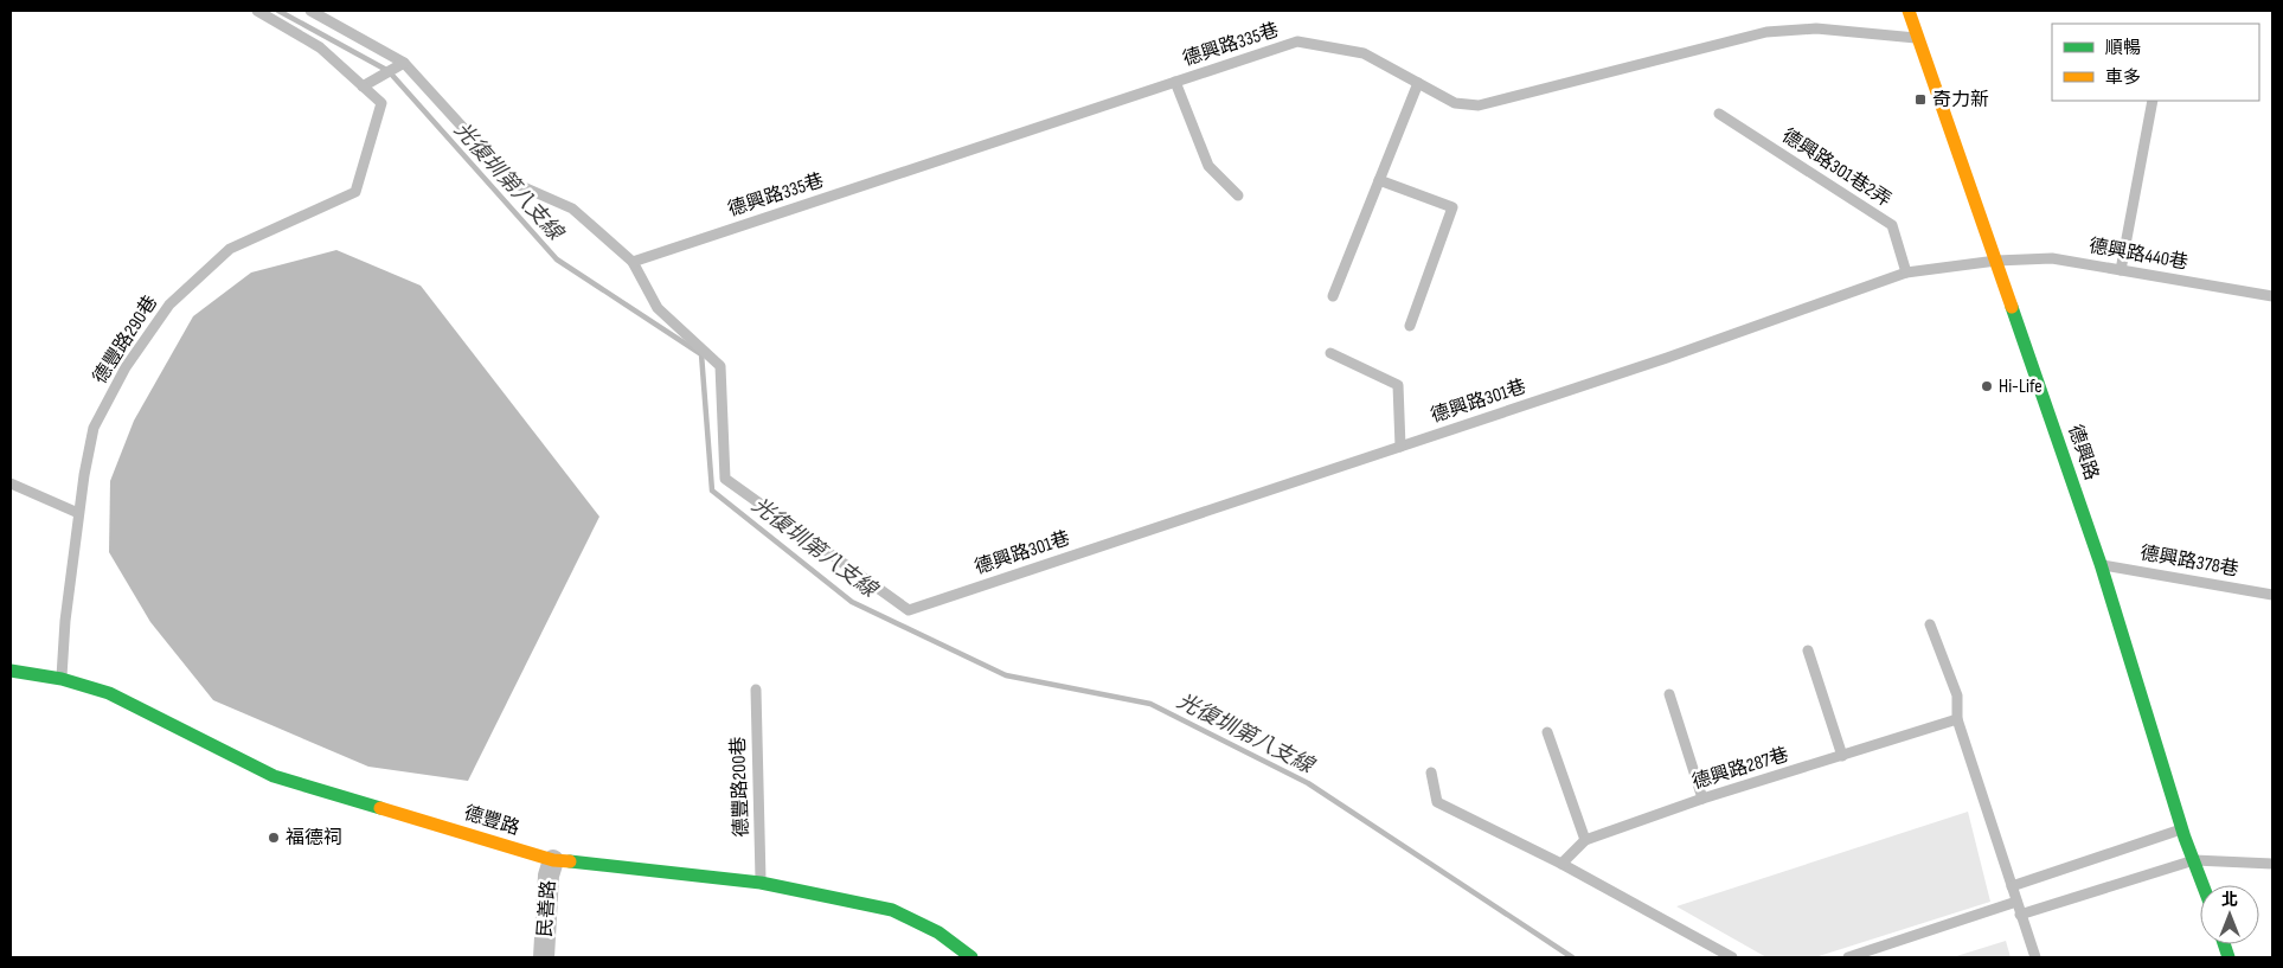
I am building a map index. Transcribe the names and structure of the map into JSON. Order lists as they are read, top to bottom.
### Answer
{
  "streets": {
    "street": ["德興路", "德豐路", "民善路"],
    "lane": [
      "德興路335巷",
      "德興路301巷2弄",
      "德興路440巷",
      "德豐路290巷",
      "德興路301巷",
      "德興路378巷",
      "德興路287巷",
      "德豐路200巷"
    ]
  },
  "crossings": [
    ["德興路335巷", "德興路301巷"],
    ["德興路335巷", "德興路"],
    ["德興路301巷2弄", "德興路301巷"],
    ["德興路440巷", "德興路301巷"],
    ["德興路440巷", "德興路"],
    ["德豐路290巷", "德豐路"],
    ["德興路301巷", "德興路"],
    ["德興路", "德興路378巷"],
    ["德豐路200巷", "德豐路"],
    ["德豐路", "民善路"]
  ],
  "water": ["光復圳第八支線"],
  "places": {
    "transit": ["奇力新"],
    "other": ["Hi-Life", "福德祠"]
  },
  "legend": ["順暢", "車多"],
  "north": "top"
}
